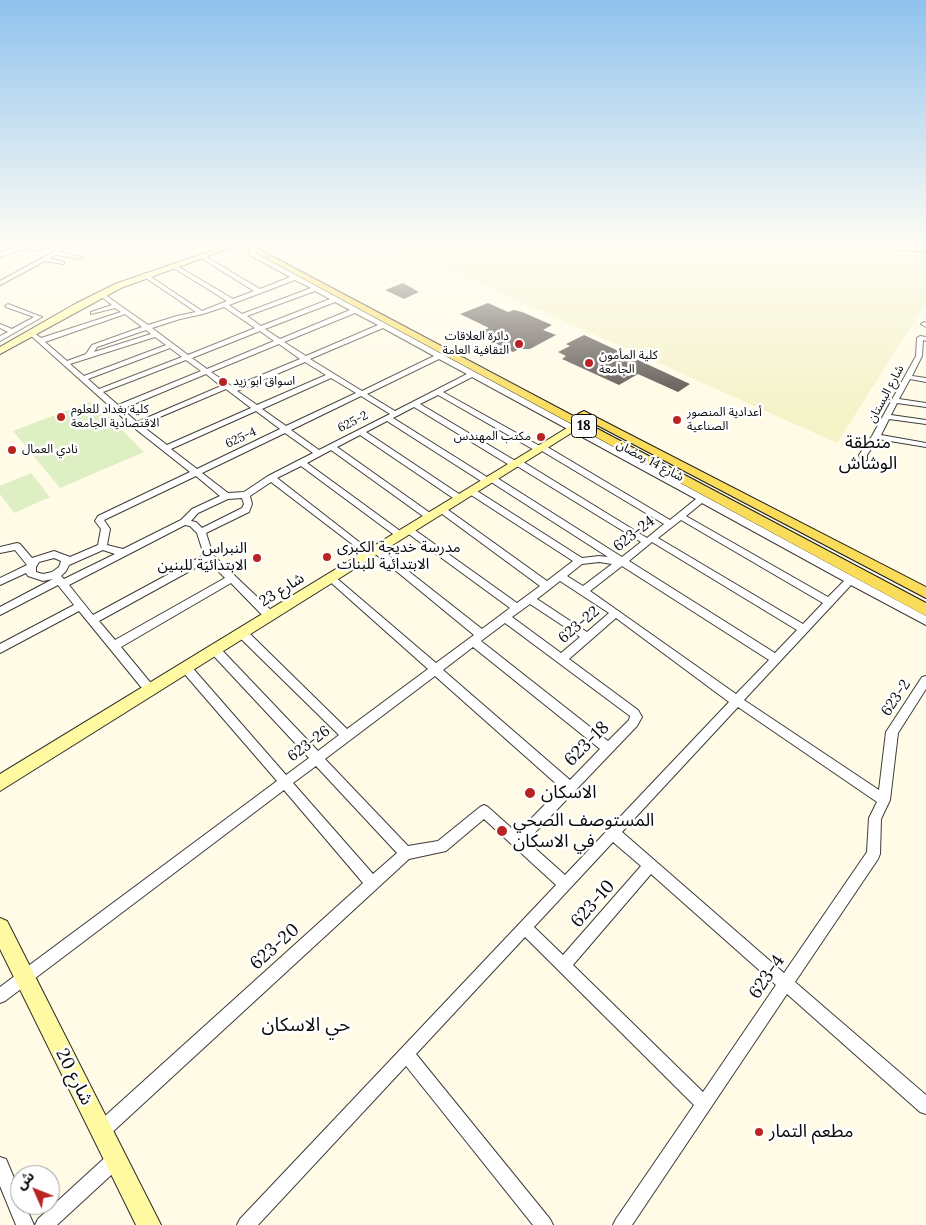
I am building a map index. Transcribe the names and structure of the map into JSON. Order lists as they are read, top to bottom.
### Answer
{
  "streets": {
    "main road": ["18", "شارع 14 رمضان"],
    "street": [
      "شارع البستان",
      "625-2",
      "625-4",
      "623-24",
      "شارع 23",
      "623-22",
      "623-2",
      "623-26",
      "623-18",
      "623-10",
      "623-20",
      "623-4",
      "شارع 20"
    ]
  },
  "crossings": [
    ["شارع 14 رمضان", "شارع 23"],
    ["623-22", "623-18"],
    ["623-2", "623-4"],
    ["623-26", "شارع 20"],
    ["623-20", "شارع 20"]
  ],
  "districts": ["منطقة الوشاش", "حي الاسكان"],
  "places": [
    "دائرة العلاقات الثقافية العامة",
    "كلية المأمون الجامعة",
    "اسواق ابو زيد",
    "كلية بغداد للعلوم الاقتصادية الجامعة",
    "أعدادية المنصور الصناعية",
    "مكتب المهندس",
    "نادي العمال",
    "مدرسة خديجة الكبرى الابتدائية للبنات",
    "النبراس الابتدائية للبنين",
    "الاسكان",
    "المستوصف الصحي في الاسكان",
    "مطعم التمار"
  ],
  "north": "top left"
}
